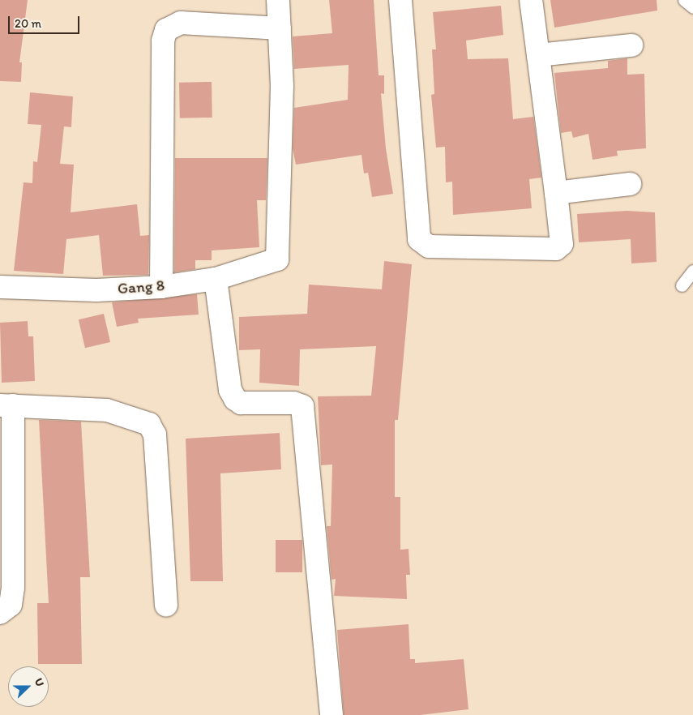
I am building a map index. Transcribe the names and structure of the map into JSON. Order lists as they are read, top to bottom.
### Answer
{
  "streets": {
    "street": ["Gang 8"]
  },
  "scale_bar": "20 m",
  "north": "right"
}
